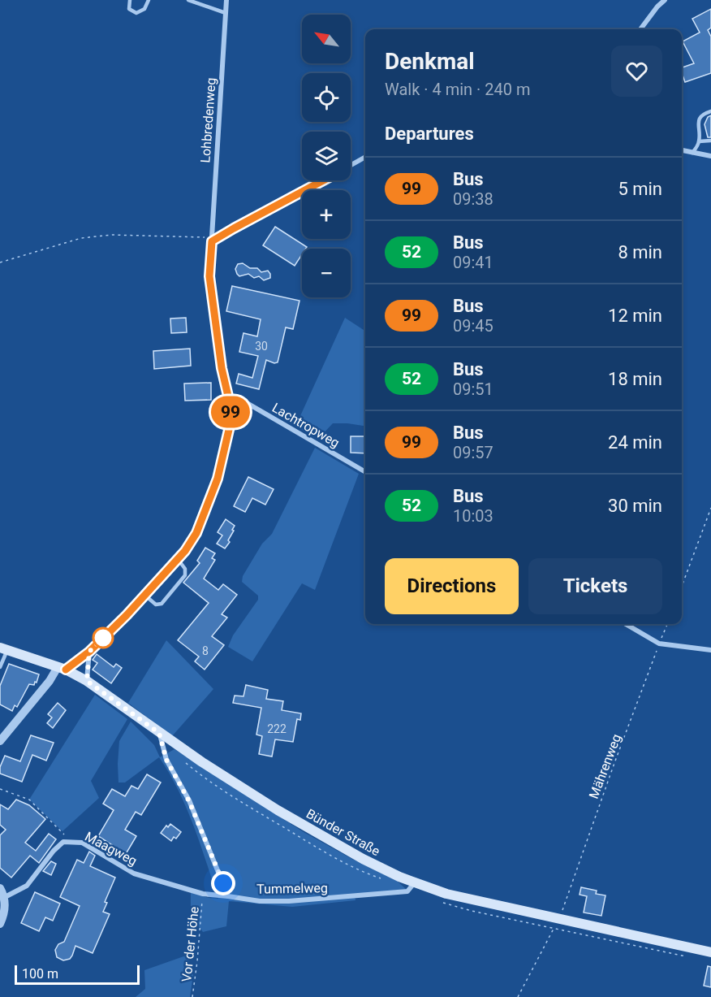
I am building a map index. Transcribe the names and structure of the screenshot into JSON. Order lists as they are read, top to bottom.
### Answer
{
  "streets": {
    "main road": ["Bünder Straße"],
    "street": [
      "Lohbredenweg",
      "Lachtropweg",
      "Maagweg",
      "Tummelweg"
    ],
    "path": ["Mährenweg", "Vor der Höhe"]
  },
  "crossings": [
    ["Lohbredenweg", "Lachtropweg"],
    ["Lohbredenweg", "Bünder Straße"],
    ["Mährenweg", "Bünder Straße"],
    ["Bünder Straße", "Tummelweg"],
    ["Maagweg", "Tummelweg"],
    ["Maagweg", "Vor der Höhe"]
  ],
  "lines": ["bus line 99"],
  "house_numbers": ["30", "8", "222"],
  "scale_bar": "100 m",
  "north": "top left",
  "page": {
    "on_map": "99",
    "map_buttons": ["+", "−"],
    "heading": [
      ["Denkmal", "Walk · 4 min · 240 m"],
      "Departures"
    ],
    "list": [
      {
        "mark": "99",
        "name": "Bus",
        "note": "09:38",
        "value": "5 min"
      },
      {
        "mark": "52",
        "name": "Bus",
        "note": "09:41",
        "value": "8 min"
      },
      {
        "mark": "99",
        "name": "Bus",
        "note": "09:45",
        "value": "12 min"
      },
      {
        "mark": "52",
        "name": "Bus",
        "note": "09:51",
        "value": "18 min"
      },
      {
        "mark": "99",
        "name": "Bus",
        "note": "09:57",
        "value": "24 min"
      },
      {
        "mark": "52",
        "name": "Bus",
        "note": "10:03",
        "value": "30 min"
      }
    ],
    "buttons": ["Directions", "Tickets"],
    "scale": "100 m"
  }
}
